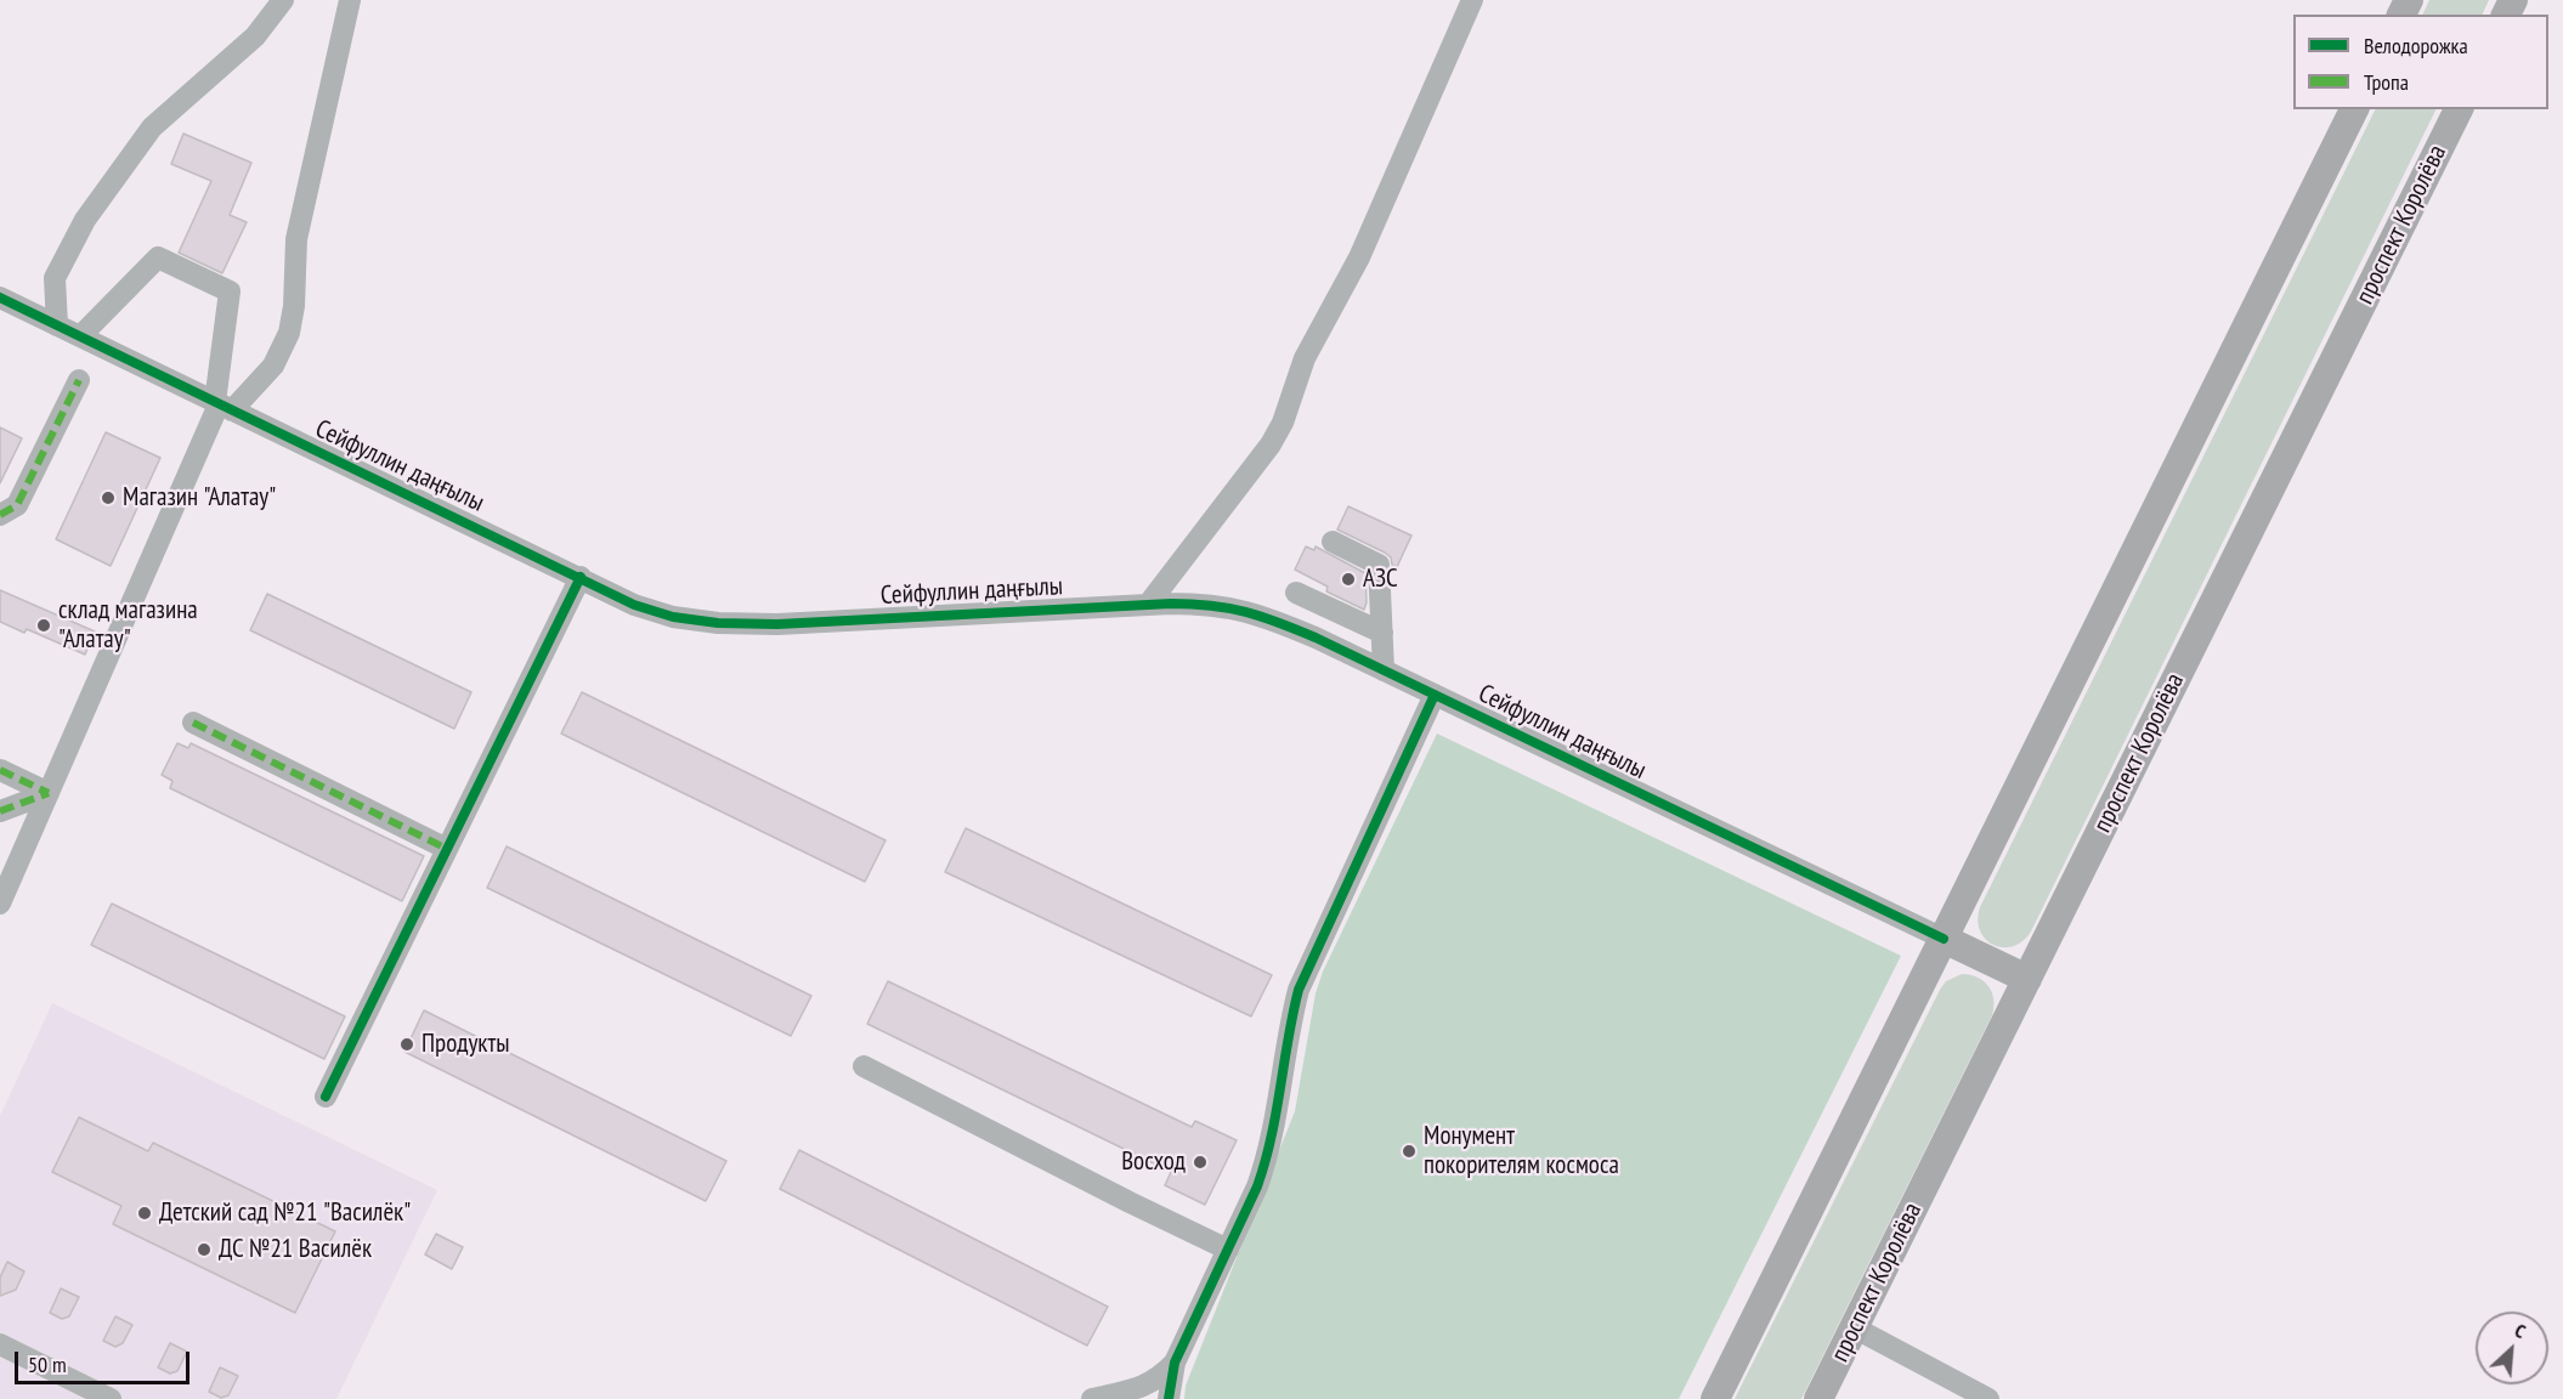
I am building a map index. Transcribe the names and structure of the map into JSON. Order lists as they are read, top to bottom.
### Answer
{
  "streets": {
    "main road": ["проспект Королёва"],
    "street": ["Сейфуллин даңғылы"]
  },
  "places": [
    "Магазин \"Алатау\"",
    "АЗС",
    "склад магазина \"Алатау\"",
    "Продукты",
    "Монумент покорителям космоса",
    "Восход",
    "Детский сад №21 \"Василёк\"",
    "ДС №21 Василёк"
  ],
  "legend": ["Велодорожка", "Тропа"],
  "scale_bar": "50 m",
  "north": "top right"
}
